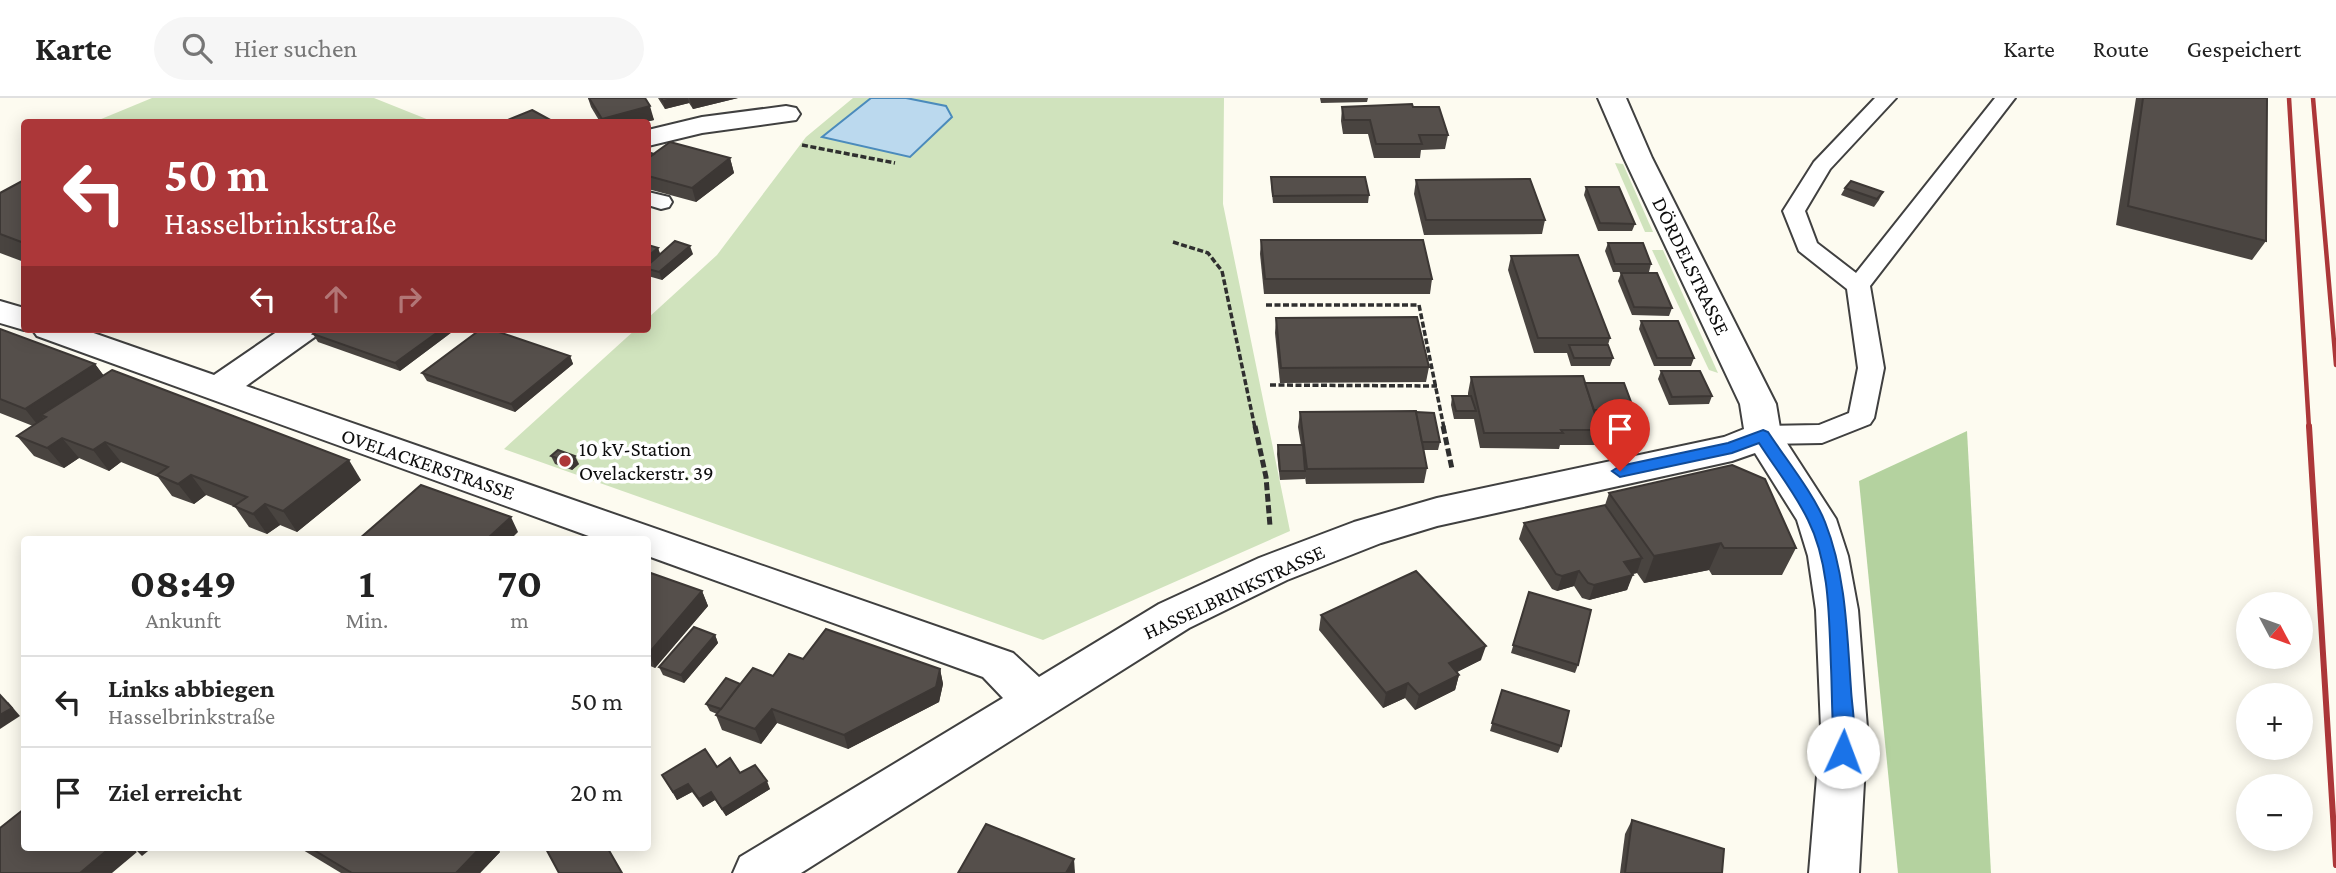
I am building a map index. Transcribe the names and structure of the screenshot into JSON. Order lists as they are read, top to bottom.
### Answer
{
  "streets": {
    "street": ["DÖRDELSTRASSE", "OVELACKERSTRASSE", "HASSELBRINKSTRASSE"]
  },
  "crossings": [
    ["DÖRDELSTRASSE", "HASSELBRINKSTRASSE"]
  ],
  "places": ["10 kV-Station Ovelackerstr. 39"],
  "north": "bottom right",
  "page": {
    "header": "Karte",
    "search": "Hier suchen",
    "nav": ["Karte", "Route", "Gespeichert"],
    "turn": ["50 m", "Hasselbrinkstraße"],
    "eta": [
      "08:49",
      "Ankunft",
      "1",
      "Min.",
      "70",
      "m"
    ],
    "map_buttons": ["+", "−"],
    "list": [
      {
        "name": "Links abbiegen",
        "note": "Hasselbrinkstraße",
        "value": "50 m"
      },
      {
        "name": "Ziel erreicht",
        "value": "20 m"
      }
    ]
  }
}
